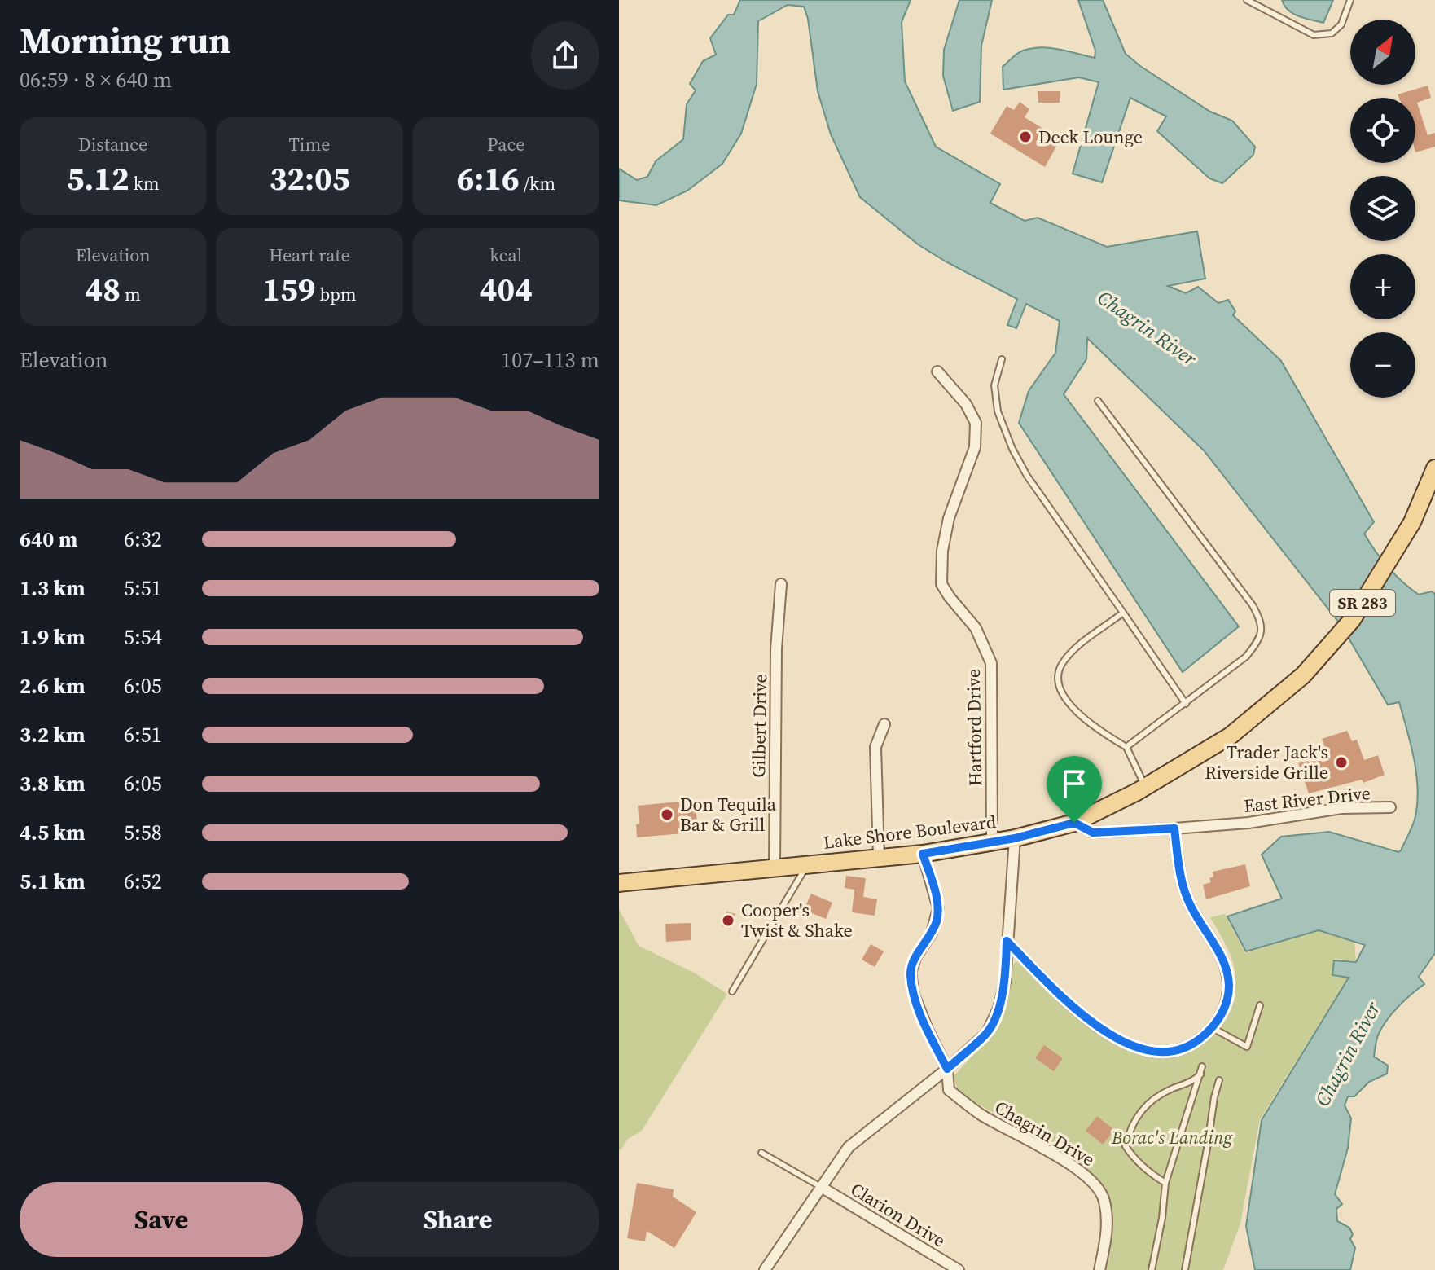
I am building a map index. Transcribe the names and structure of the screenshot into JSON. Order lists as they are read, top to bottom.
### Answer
{
  "streets": {
    "main road": ["SR 283", "Lake Shore Boulevard"],
    "street": [
      "Gilbert Drive",
      "Hartford Drive",
      "East River Drive",
      "Chagrin Drive",
      "Clarion Drive"
    ]
  },
  "crossings": [
    ["Gilbert Drive", "Lake Shore Boulevard"],
    ["Hartford Drive", "Lake Shore Boulevard"],
    ["East River Drive", "Lake Shore Boulevard"]
  ],
  "water": ["Chagrin River"],
  "parks": ["Borac's Landing"],
  "places": [
    "Deck Lounge",
    "Trader Jack's Riverside Grille",
    "Don Tequila Bar & Grill",
    "Cooper's Twist & Shake"
  ],
  "north": "top right",
  "page": {
    "heading": ["Morning run", "06:59 · 8 × 640 m"],
    "map_buttons": ["+", "−"],
    "stats": [
      ["Distance", "5.12 km"],
      ["Time", "32:05"],
      ["Pace", "6:16 /km"],
      ["Elevation", "48 m"],
      ["Heart rate", "159 bpm"],
      ["kcal", "404"]
    ],
    "chart": ["Elevation", "107–113 m"],
    "list": [
      {
        "name": "640 m",
        "note": "6:32"
      },
      {
        "name": "1.3 km",
        "note": "5:51"
      },
      {
        "name": "1.9 km",
        "note": "5:54"
      },
      {
        "name": "2.6 km",
        "note": "6:05"
      },
      {
        "name": "3.2 km",
        "note": "6:51"
      },
      {
        "name": "3.8 km",
        "note": "6:05"
      },
      {
        "name": "4.5 km",
        "note": "5:58"
      },
      {
        "name": "5.1 km",
        "note": "6:52"
      }
    ],
    "buttons": ["Save", "Share"]
  }
}
